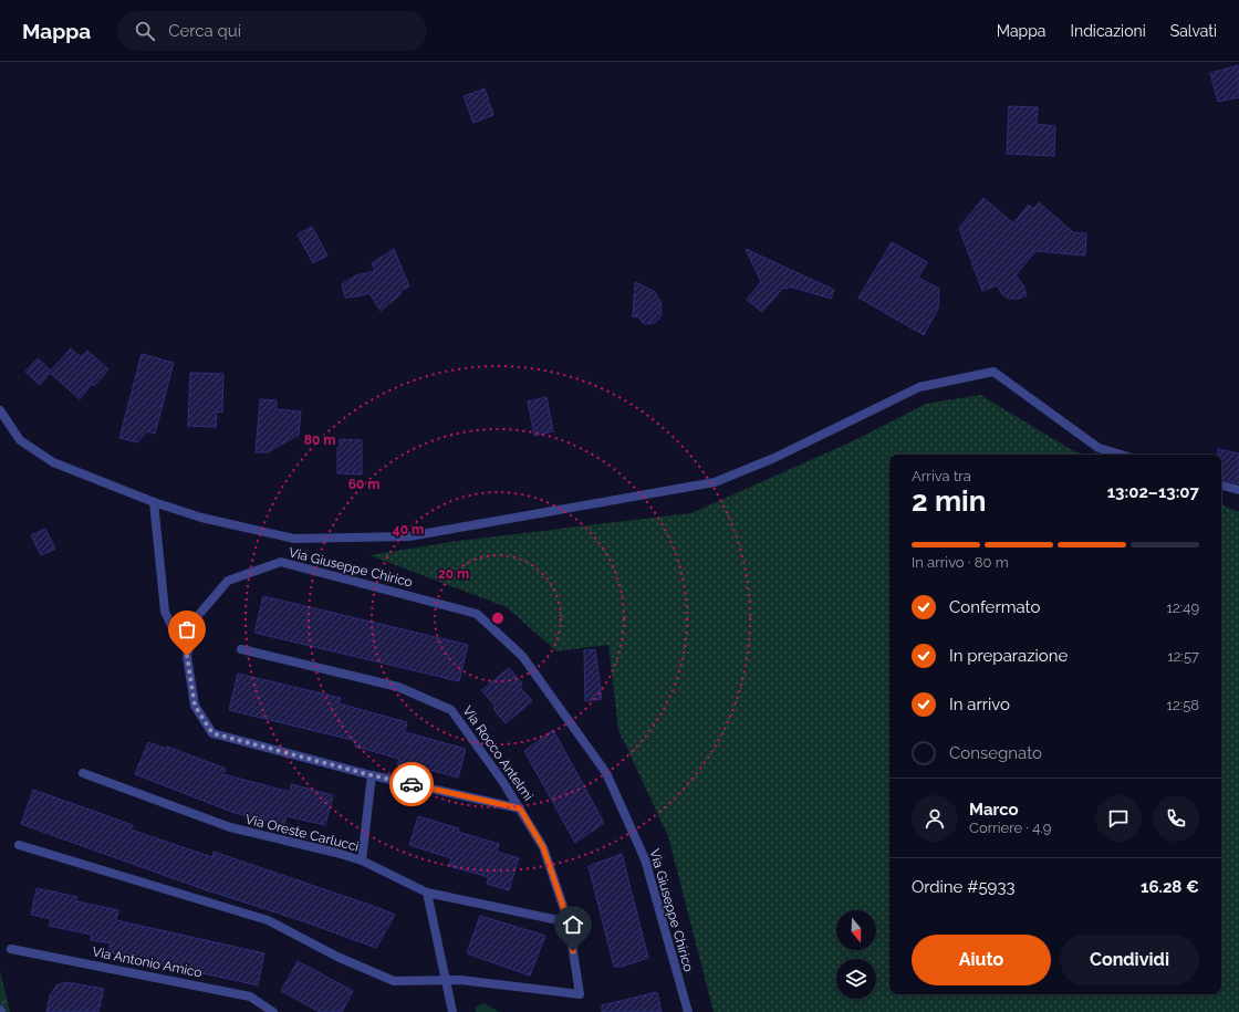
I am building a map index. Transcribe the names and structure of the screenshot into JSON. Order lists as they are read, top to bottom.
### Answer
{
  "streets": {
    "street": [
      "Via Giuseppe Chirico",
      "Via Rocco Antelmi",
      "Via Oreste Carlucci",
      "Via Antonio Amico"
    ]
  },
  "crossings": [
    ["Via Giuseppe Chirico", "Via Rocco Antelmi"],
    ["Via Rocco Antelmi", "Via Oreste Carlucci"]
  ],
  "north": "bottom",
  "page": {
    "header": "Mappa",
    "search": "Cerca qui",
    "nav": ["Mappa", "Indicazioni", "Salvati"],
    "heading": ["2 min", "Arriva tra", "13:02–13:07"],
    "panel": [
      "Marco",
      "Corriere · 4.9",
      "Ordine #5933",
      "16.28 €"
    ],
    "bar": "In arrivo · 80 m",
    "list": [
      ["Confermato", "12:49"],
      ["In preparazione", "12:57"],
      ["In arrivo", "12:58"],
      "Consegnato"
    ],
    "buttons": ["Aiuto", "Condividi"]
  },
  "rings": [
    "80 m",
    "60 m",
    "40 m",
    "20 m"
  ]
}
